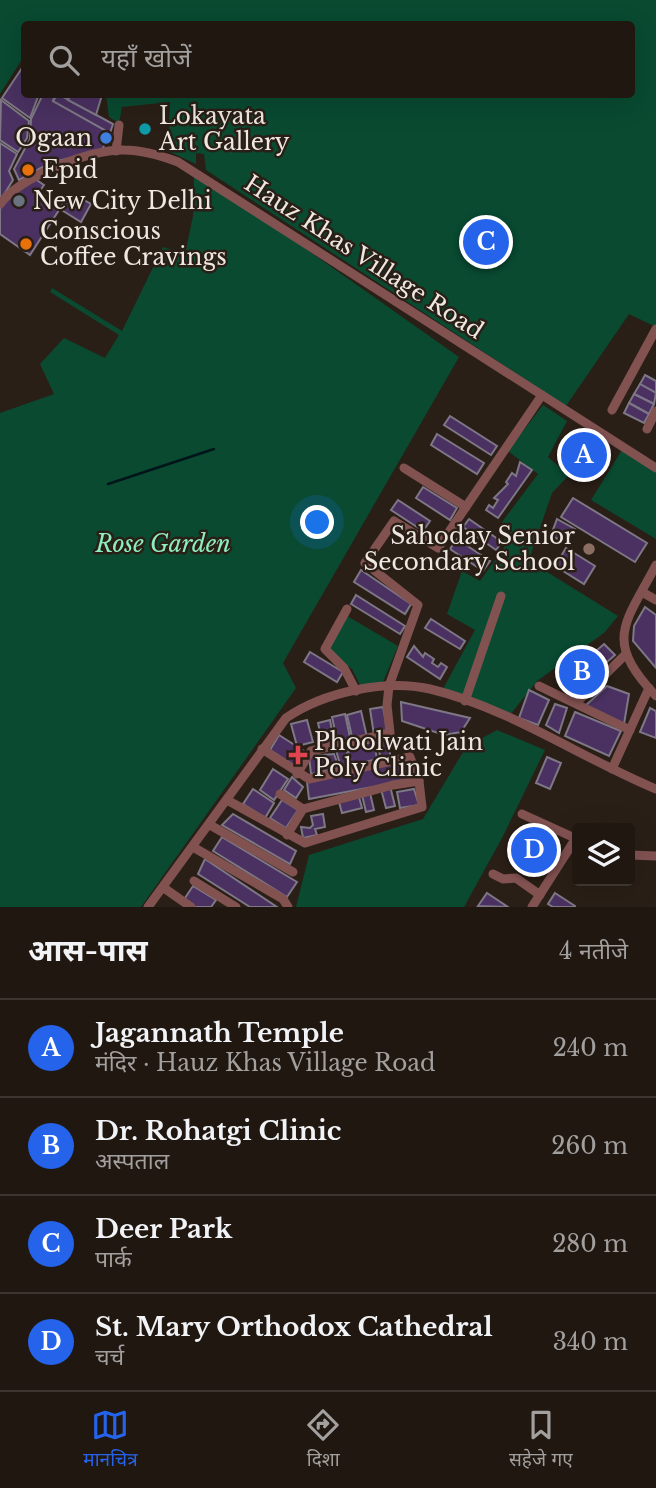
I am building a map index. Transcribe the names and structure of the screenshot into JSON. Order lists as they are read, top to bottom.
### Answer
{
  "streets": {
    "street": ["Hauz Khas Village Road"]
  },
  "parks": ["Rose Garden"],
  "places": {
    "other": [
      "Lokayata Art Gallery",
      "Ogaan",
      "Epid",
      "New City Delhi",
      "Conscious Coffee Cravings",
      "Sahoday Senior Secondary School"
    ],
    "health": ["Phoolwati Jain Poly Clinic"]
  },
  "page": {
    "search": "यहाँ खोजें",
    "pins": [
      "C",
      "A",
      "B",
      "D"
    ],
    "heading": ["आस-पास", "4 नतीजे"],
    "list": [
      {
        "mark": "A",
        "name": "Jagannath Temple",
        "note": "मंदिर · Hauz Khas Village Road",
        "value": "240 m"
      },
      {
        "mark": "B",
        "name": "Dr. Rohatgi Clinic",
        "note": "अस्पताल",
        "value": "260 m"
      },
      {
        "mark": "C",
        "name": "Deer Park",
        "note": "पार्क",
        "value": "280 m"
      },
      {
        "mark": "D",
        "name": "St. Mary Orthodox Cathedral",
        "note": "चर्च",
        "value": "340 m"
      }
    ],
    "nav": ["मानचित्र", "दिशा", "सहेजे गए"]
  }
}
